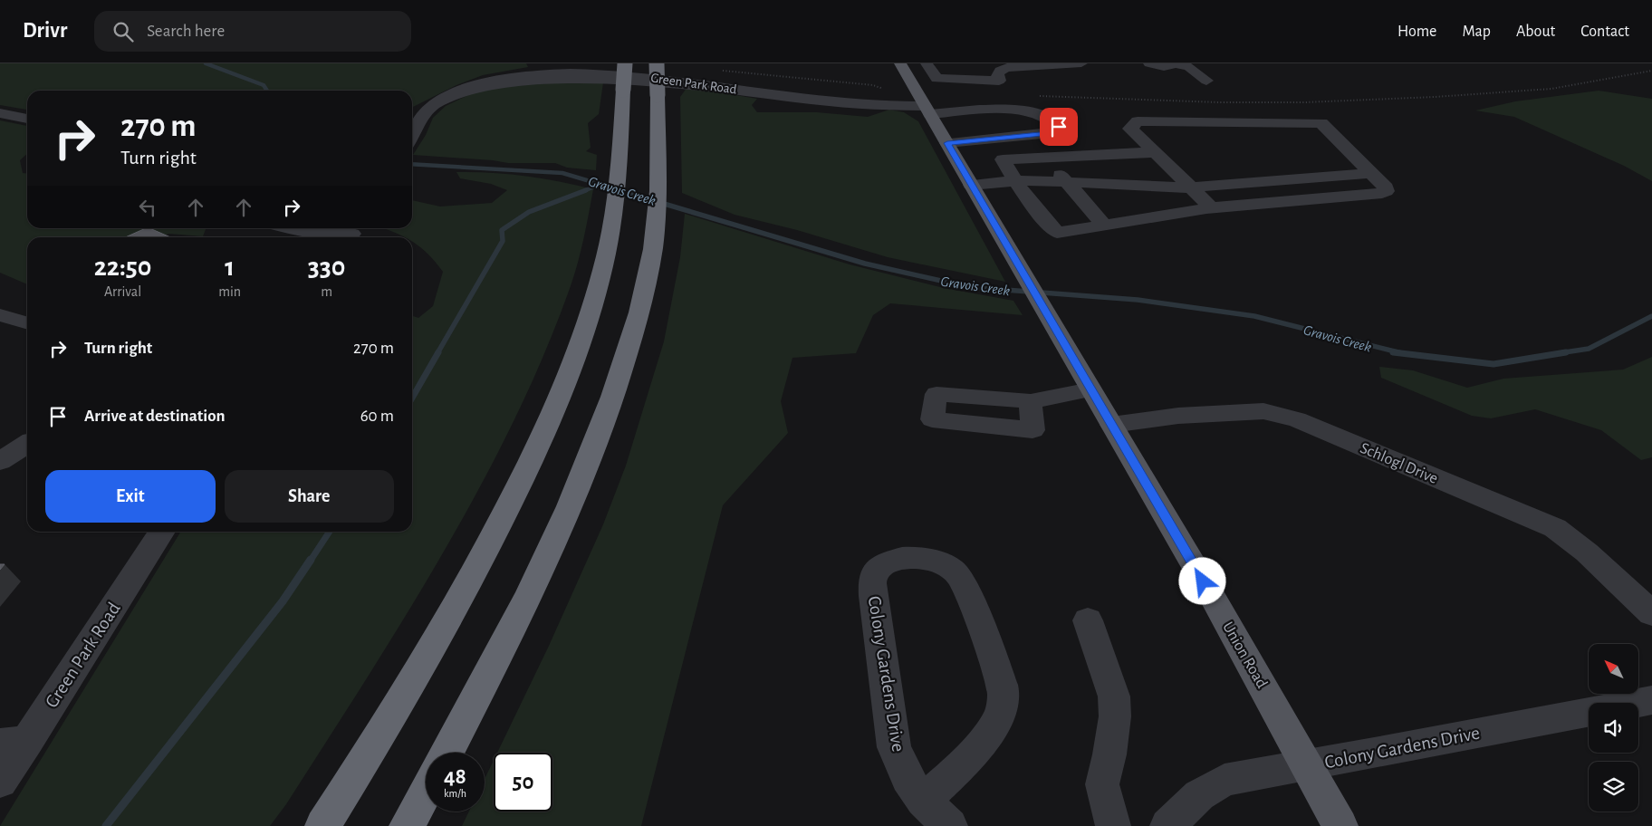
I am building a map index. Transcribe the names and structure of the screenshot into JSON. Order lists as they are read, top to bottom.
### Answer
{
  "streets": {
    "main road": ["Union Road"],
    "street": ["Green Park Road", "Schlogl Drive", "Colony Gardens Drive"]
  },
  "crossings": [
    ["Green Park Road", "Union Road"],
    ["Schlogl Drive", "Union Road"],
    ["Union Road", "Colony Gardens Drive"]
  ],
  "water": ["Gravois Creek"],
  "north": "top left",
  "page": {
    "header": "Drivr",
    "search": "Search here",
    "nav": [
      "Home",
      "Map",
      "About",
      "Contact"
    ],
    "turn": ["270 m", "Turn right"],
    "eta": [
      "22:50",
      "Arrival",
      "1",
      "min",
      "330",
      "m"
    ],
    "list": [
      {
        "name": "Turn right",
        "value": "270 m"
      },
      {
        "name": "Arrive at destination",
        "value": "60 m"
      }
    ],
    "buttons": ["Exit", "Share"],
    "speed": "48 km/h",
    "limit": "50"
  }
}
